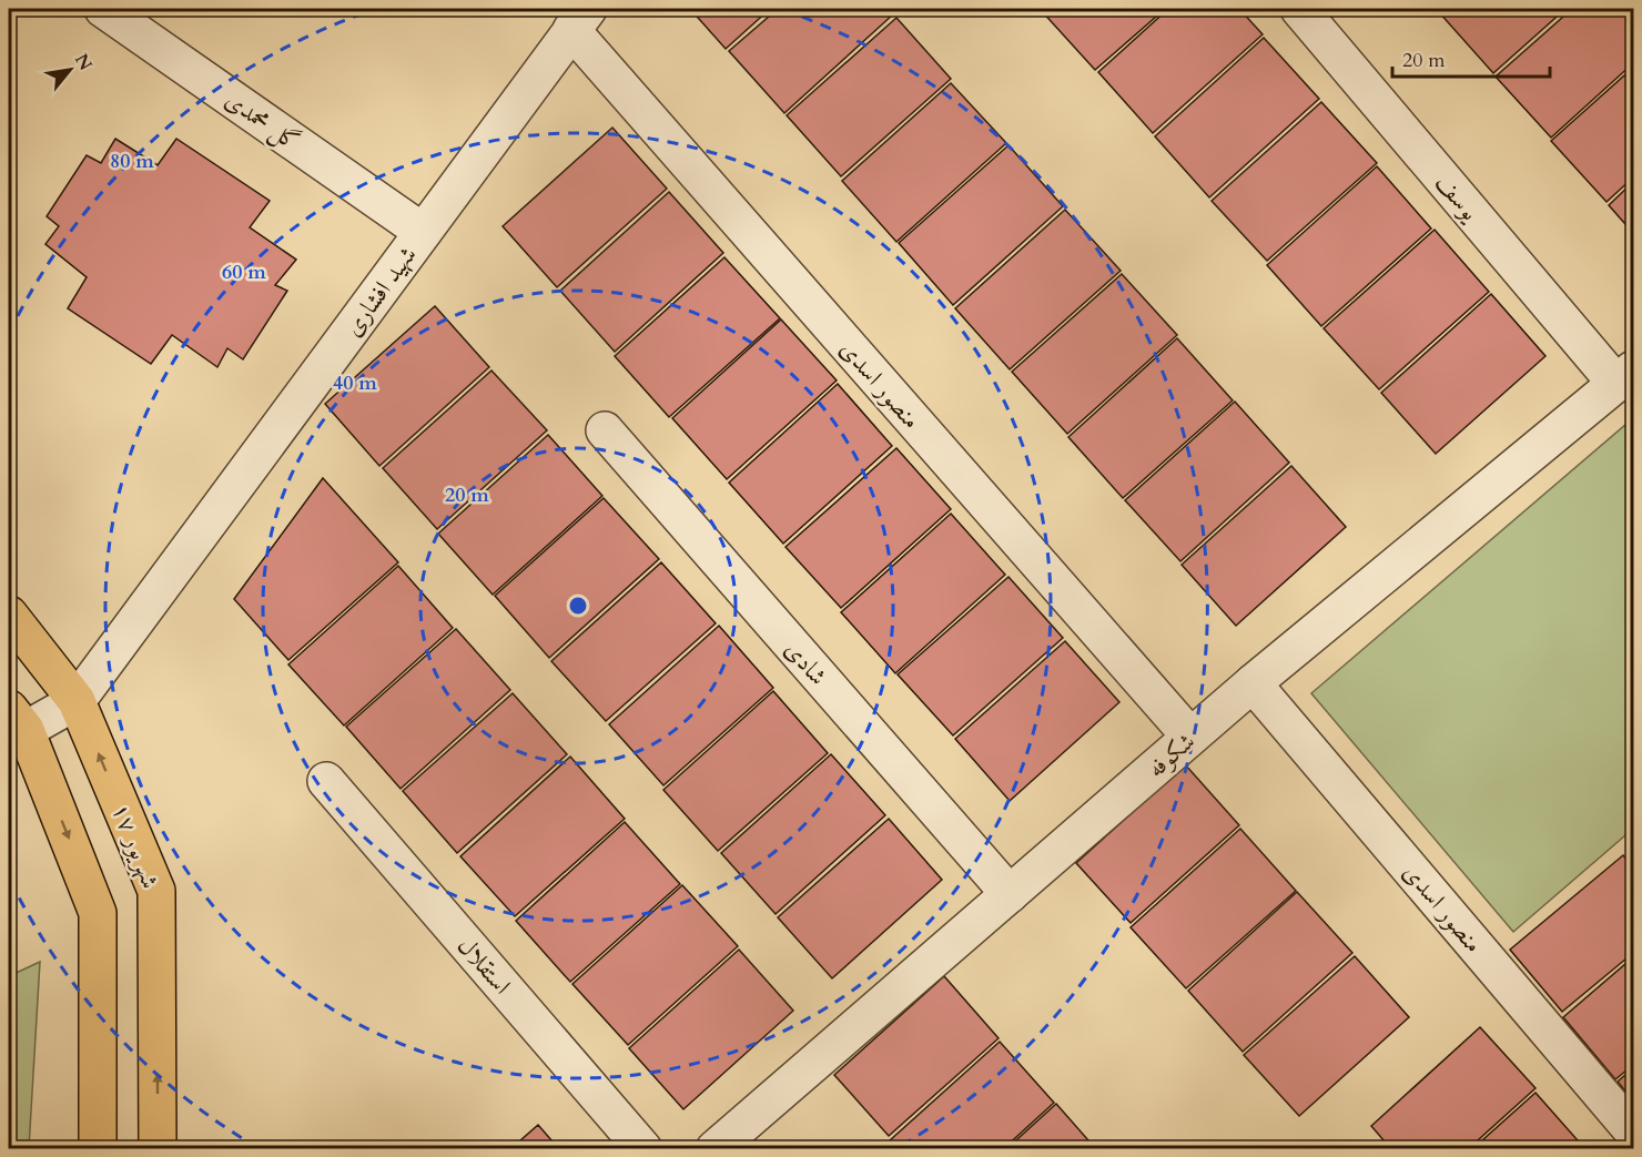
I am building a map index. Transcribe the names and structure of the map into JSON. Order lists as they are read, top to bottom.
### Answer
{
  "streets": {
    "main road": ["۱۷ شهریور"],
    "street": [
      "گل محمدی",
      "یوسف",
      "شهید افشاری",
      "منصور اسدی",
      "شادی",
      "شکوفه",
      "استقلال"
    ]
  },
  "crossings": [
    ["گل محمدی", "شهید افشاری"],
    ["یوسف", "شکوفه"],
    ["شهید افشاری", "منصور اسدی"],
    ["شهید افشاری", "۱۷ شهریور"],
    ["منصور اسدی", "شکوفه"],
    ["شادی", "شکوفه"]
  ],
  "scale_bar": "20 m",
  "north": "top right",
  "rings": [
    "80 m",
    "60 m",
    "40 m",
    "20 m"
  ]
}
